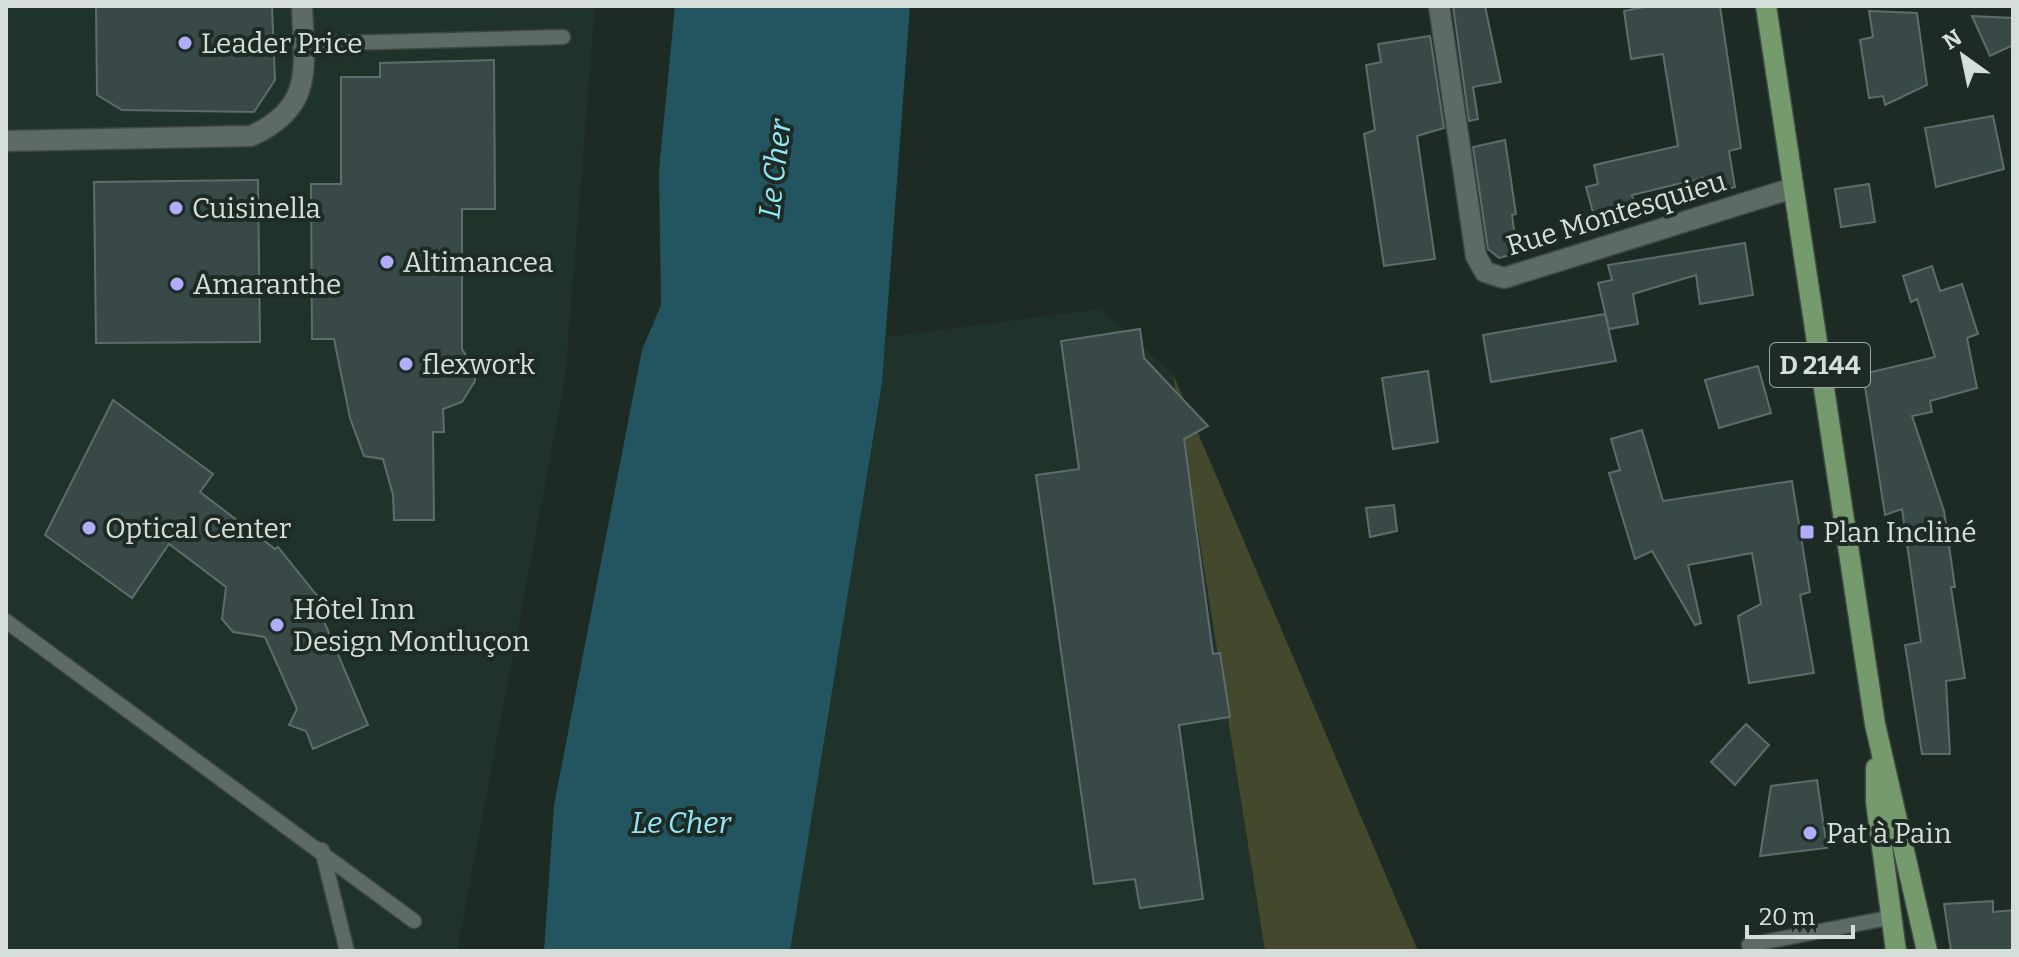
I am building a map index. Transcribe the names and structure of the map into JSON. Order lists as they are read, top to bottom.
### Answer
{
  "streets": {
    "main road": ["D 2144"],
    "street": ["Rue Montesquieu"]
  },
  "crossings": [
    ["Rue Montesquieu", "D 2144"]
  ],
  "water": ["Le Cher"],
  "places": {
    "other": [
      "Leader Price",
      "Cuisinella",
      "Altimancea",
      "Amaranthe",
      "flexwork",
      "Optical Center",
      "Hôtel Inn Design Montluçon",
      "Pat à Pain"
    ],
    "transit": ["Plan Incliné"]
  },
  "scale_bar": "20 m",
  "north": "top left"
}
